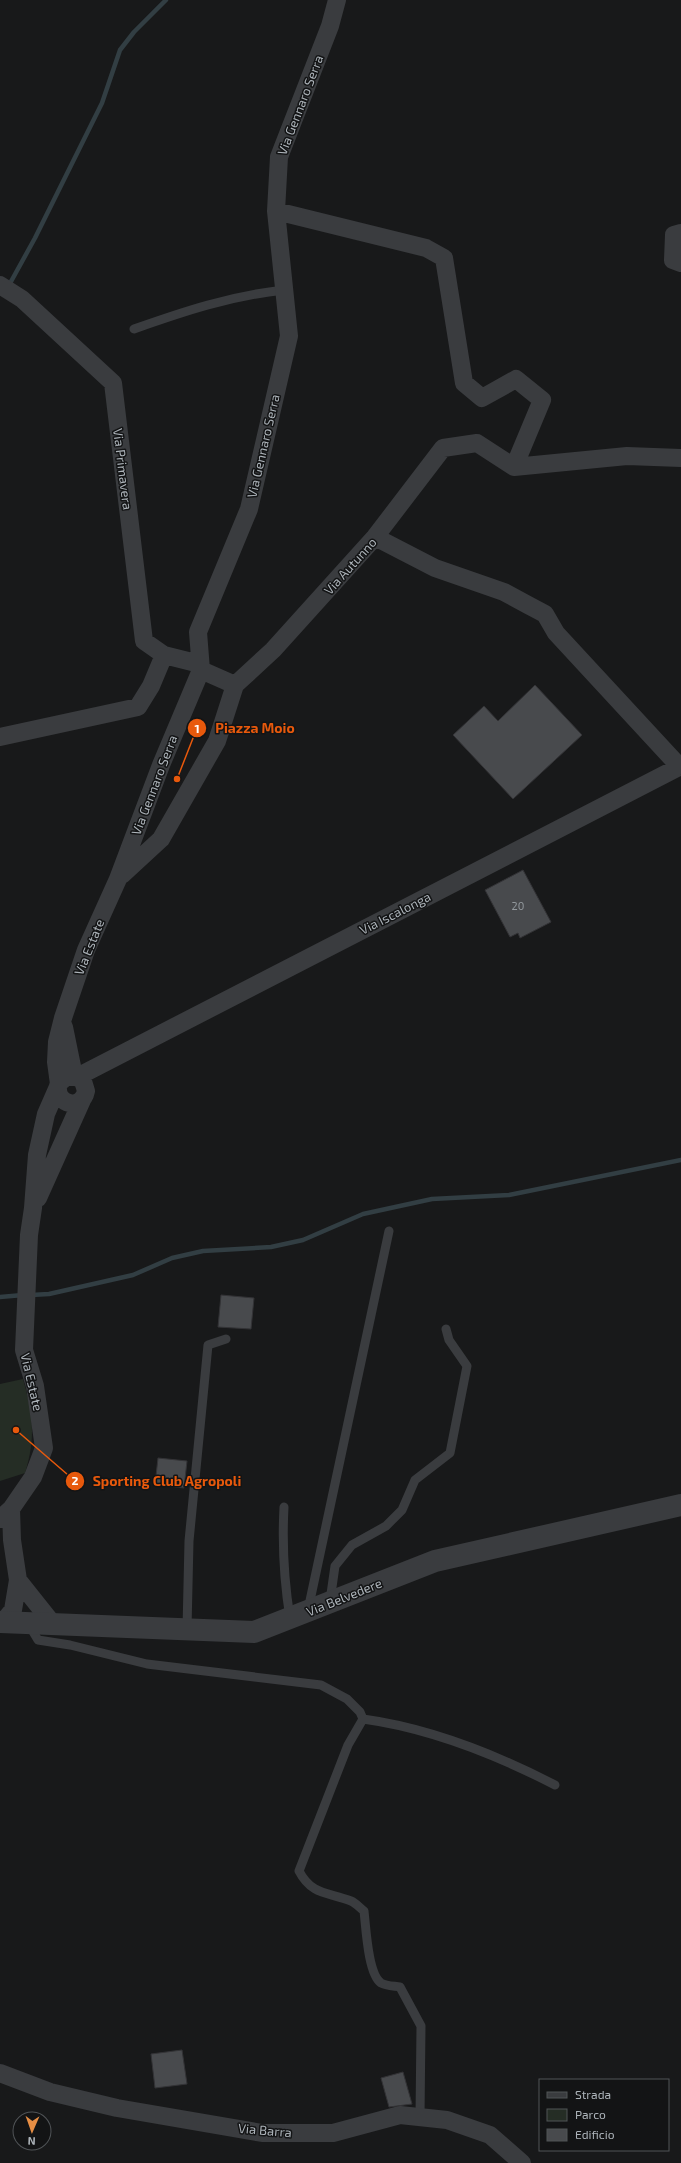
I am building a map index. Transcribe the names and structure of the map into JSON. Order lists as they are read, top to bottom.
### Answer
{
  "streets": {
    "street": [
      "Via Gennaro Serra",
      "Via Primavera",
      "Via Autunno",
      "Via Iscalonga",
      "Via Estate",
      "Via Belvedere",
      "Via Barra"
    ]
  },
  "crossings": [
    ["Via Gennaro Serra", "Via Primavera"],
    ["Via Gennaro Serra", "Via Autunno"],
    ["Via Gennaro Serra", "Via Estate"],
    ["Via Primavera", "Via Autunno"],
    ["Via Autunno", "Via Estate"],
    ["Via Iscalonga", "Via Estate"]
  ],
  "places": ["Piazza Moio", "Sporting Club Agropoli"],
  "house_numbers": ["20"],
  "legend": ["Strada", "Parco", "Edificio"],
  "north": "bottom"
}
